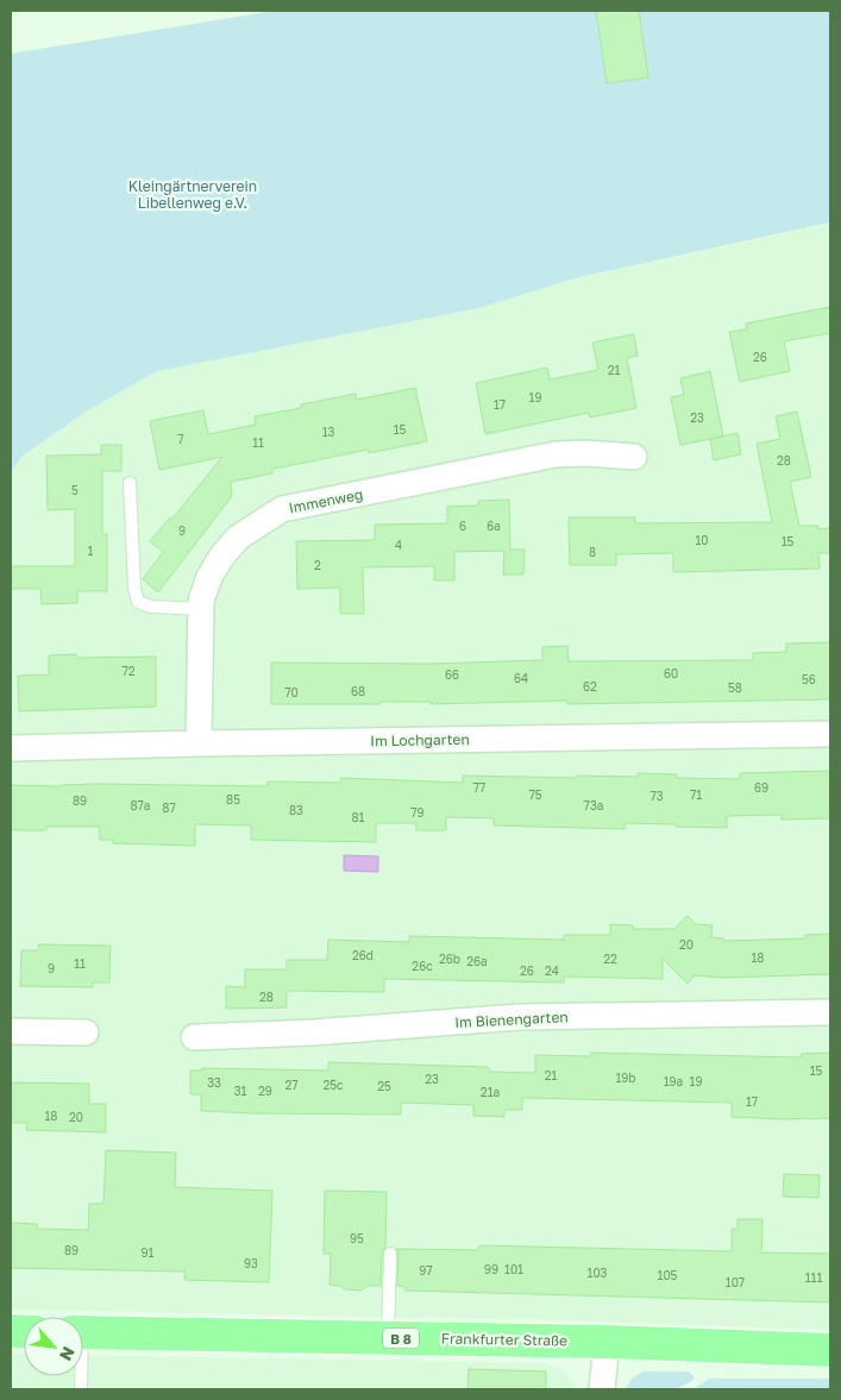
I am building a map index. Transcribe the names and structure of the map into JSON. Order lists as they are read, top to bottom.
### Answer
{
  "streets": {
    "main road": ["B 8", "Frankfurter Straße"],
    "street": ["Immenweg", "Im Lochgarten", "Im Bienengarten"]
  },
  "crossings": [
    ["Immenweg", "Im Lochgarten"]
  ],
  "parks": ["Kleingärtnerverein Libellenweg e.V."],
  "house_numbers": [
    "26",
    "21",
    "19",
    "17",
    "23",
    "15",
    "13",
    "7",
    "11",
    "28",
    "5",
    "6",
    "6a",
    "9",
    "10",
    "15",
    "4",
    "1",
    "8",
    "2",
    "72",
    "60",
    "66",
    "64",
    "56",
    "62",
    "58",
    "68",
    "70",
    "77",
    "69",
    "75",
    "71",
    "73",
    "85",
    "89",
    "87a",
    "73a",
    "87",
    "83",
    "79",
    "81",
    "20",
    "26d",
    "18",
    "26b",
    "22",
    "26a",
    "11",
    "26c",
    "9",
    "26",
    "24",
    "28",
    "15",
    "21",
    "19b",
    "23",
    "19a",
    "19",
    "33",
    "27",
    "25c",
    "25",
    "31",
    "29",
    "21a",
    "17",
    "18",
    "20",
    "95",
    "89",
    "91",
    "93",
    "99",
    "101",
    "97",
    "103",
    "105",
    "111",
    "107"
  ],
  "north": "bottom right"
}
